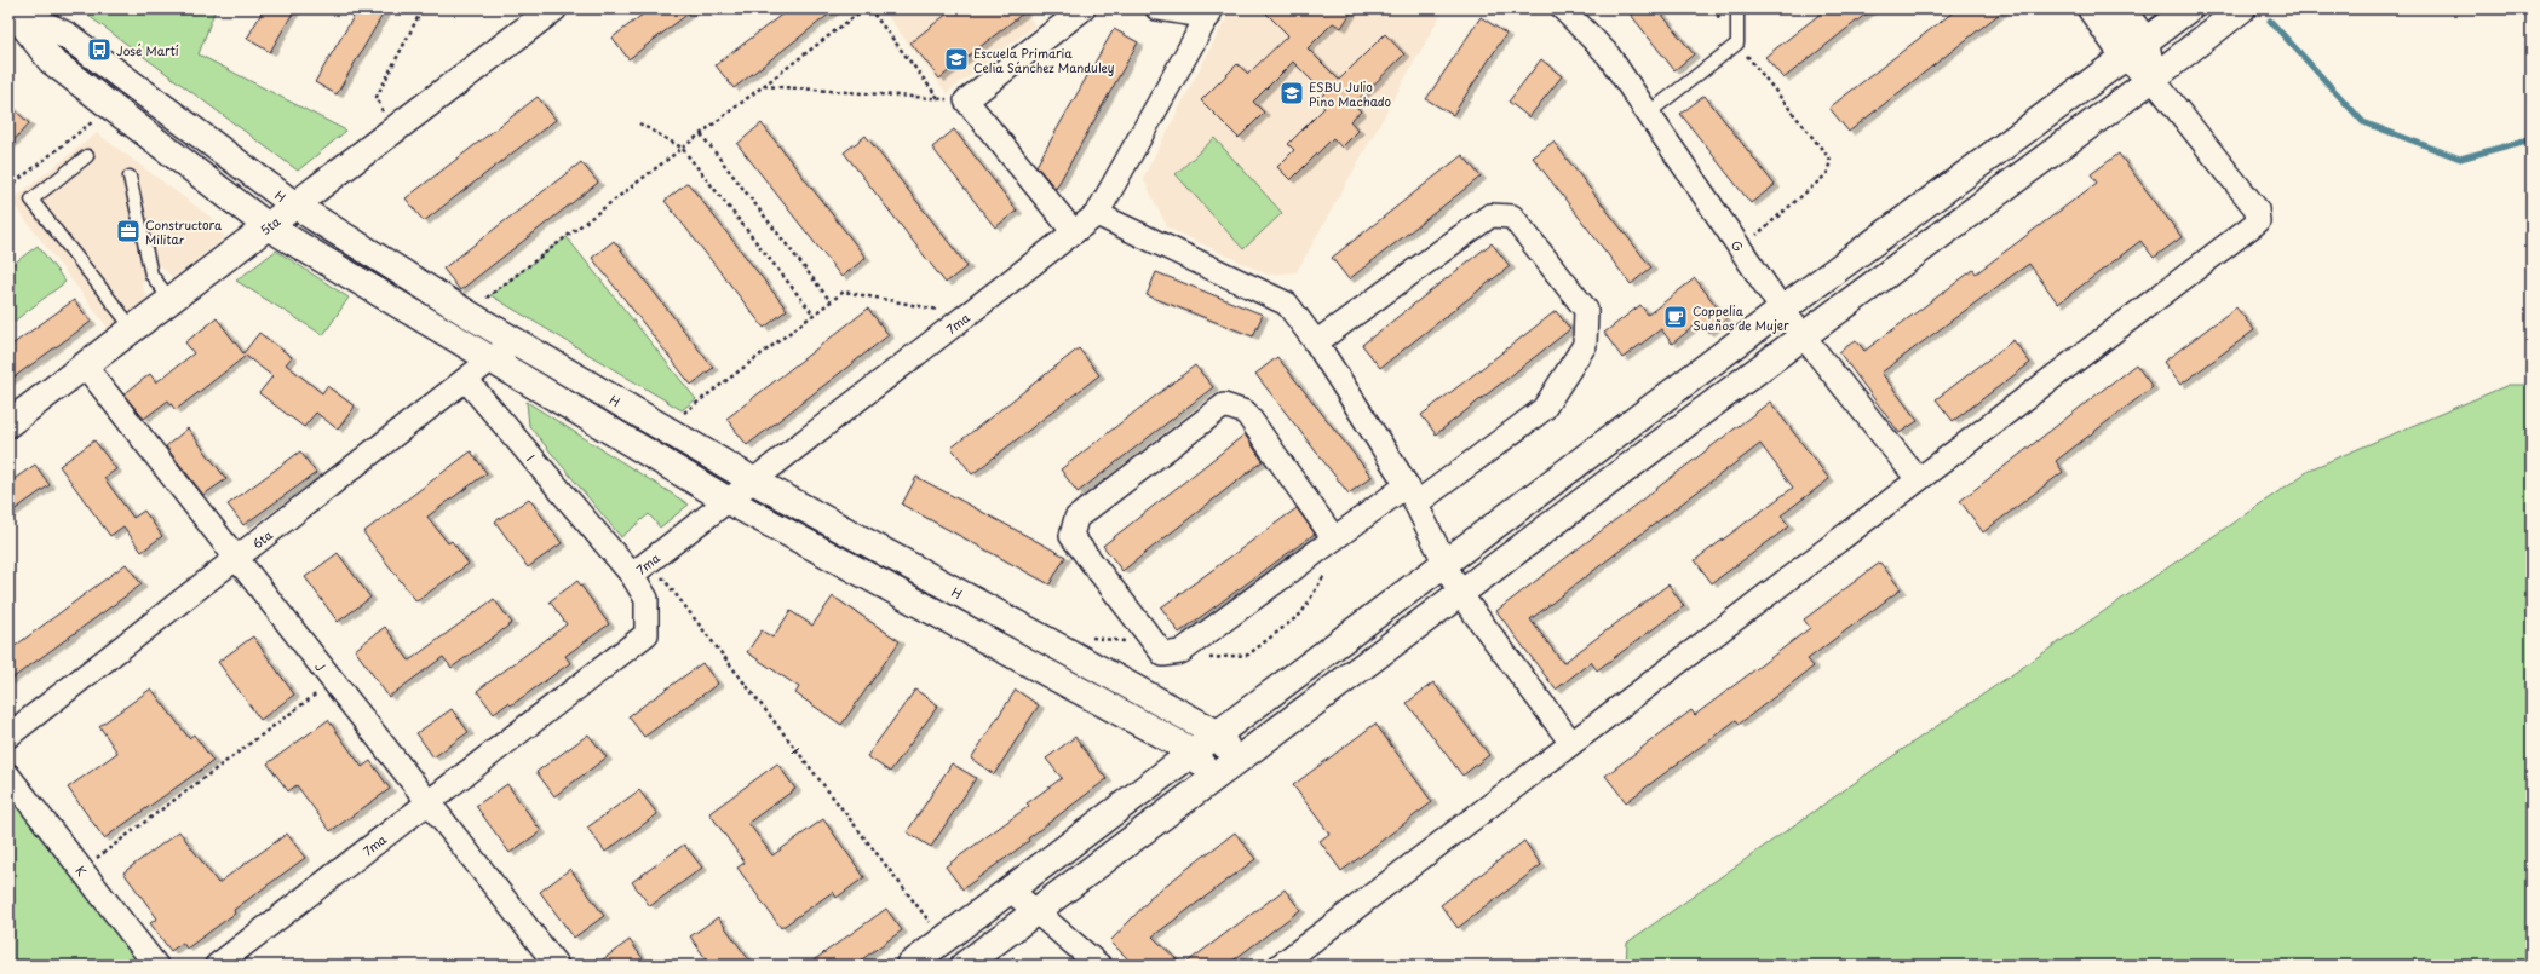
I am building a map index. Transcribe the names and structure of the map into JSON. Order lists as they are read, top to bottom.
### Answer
{
  "streets": {
    "street": [
      "H",
      "5ta",
      "G",
      "7ma",
      "I",
      "6ta",
      "J",
      "K"
    ]
  },
  "crossings": [
    ["H", "5ta"],
    ["H", "7ma"],
    ["H", "6ta"],
    ["5ta", "J"],
    ["7ma", "I"],
    ["7ma", "J"],
    ["I", "6ta"],
    ["6ta", "J"]
  ],
  "places": {
    "bus stop": ["José Martí"],
    "school or university": ["Escuela Primaria Celia Sánchez Manduley", "ESBU Julio Pino Machado"],
    "office": ["Constructora Militar"],
    "cafe": ["Coppelia Sueños de Mujer"]
  }
}
